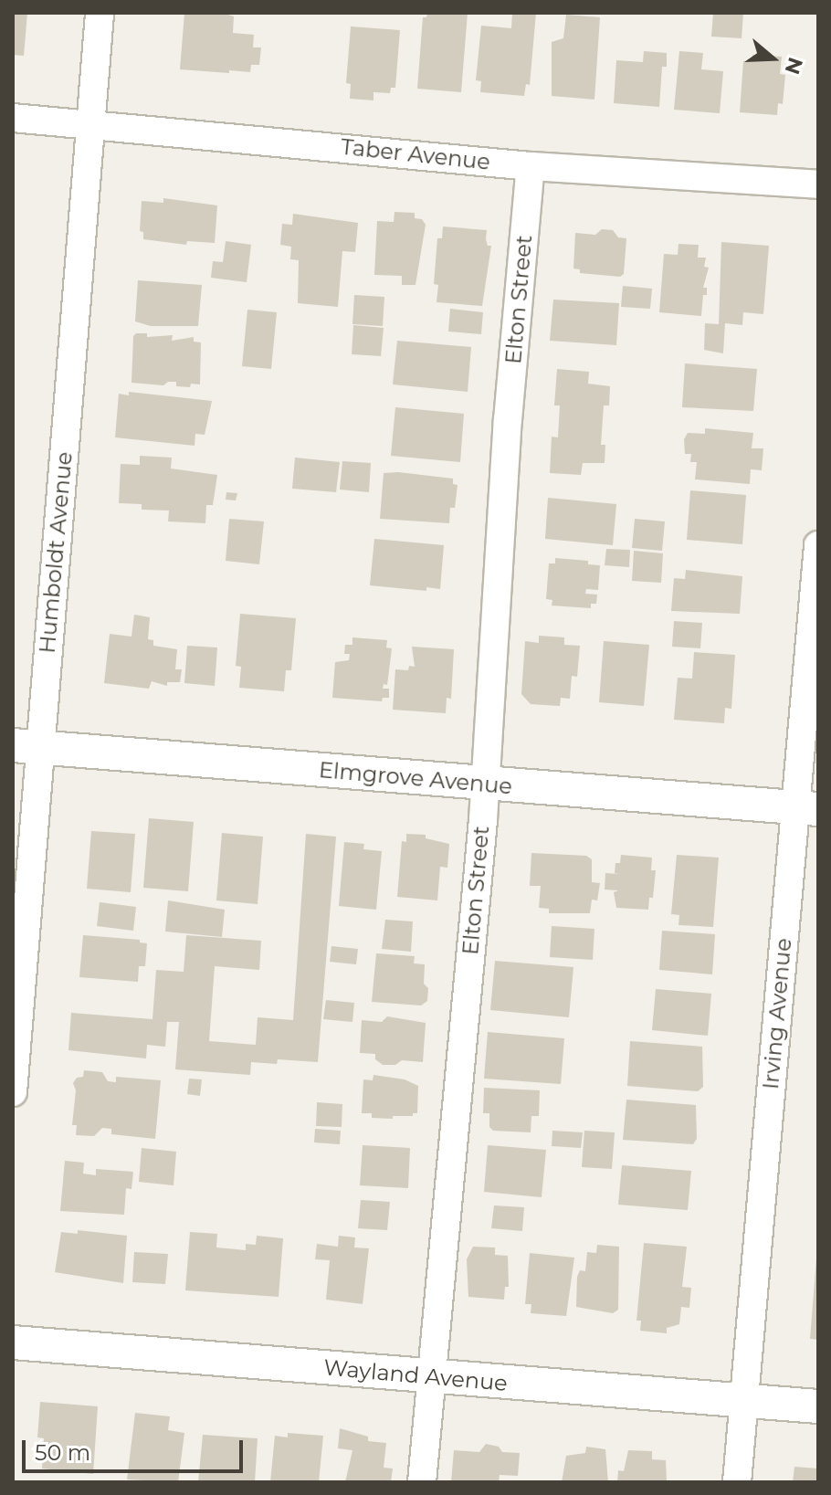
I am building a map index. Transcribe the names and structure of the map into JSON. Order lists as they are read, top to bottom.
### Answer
{
  "streets": {
    "street": [
      "Taber Avenue",
      "Elton Street",
      "Humboldt Avenue",
      "Elmgrove Avenue",
      "Irving Avenue",
      "Wayland Avenue"
    ]
  },
  "crossings": [
    ["Taber Avenue", "Elton Street"],
    ["Taber Avenue", "Humboldt Avenue"],
    ["Elton Street", "Elmgrove Avenue"],
    ["Elton Street", "Wayland Avenue"],
    ["Humboldt Avenue", "Elmgrove Avenue"],
    ["Elmgrove Avenue", "Irving Avenue"],
    ["Irving Avenue", "Wayland Avenue"]
  ],
  "scale_bar": "50 m",
  "north": "right"
}
